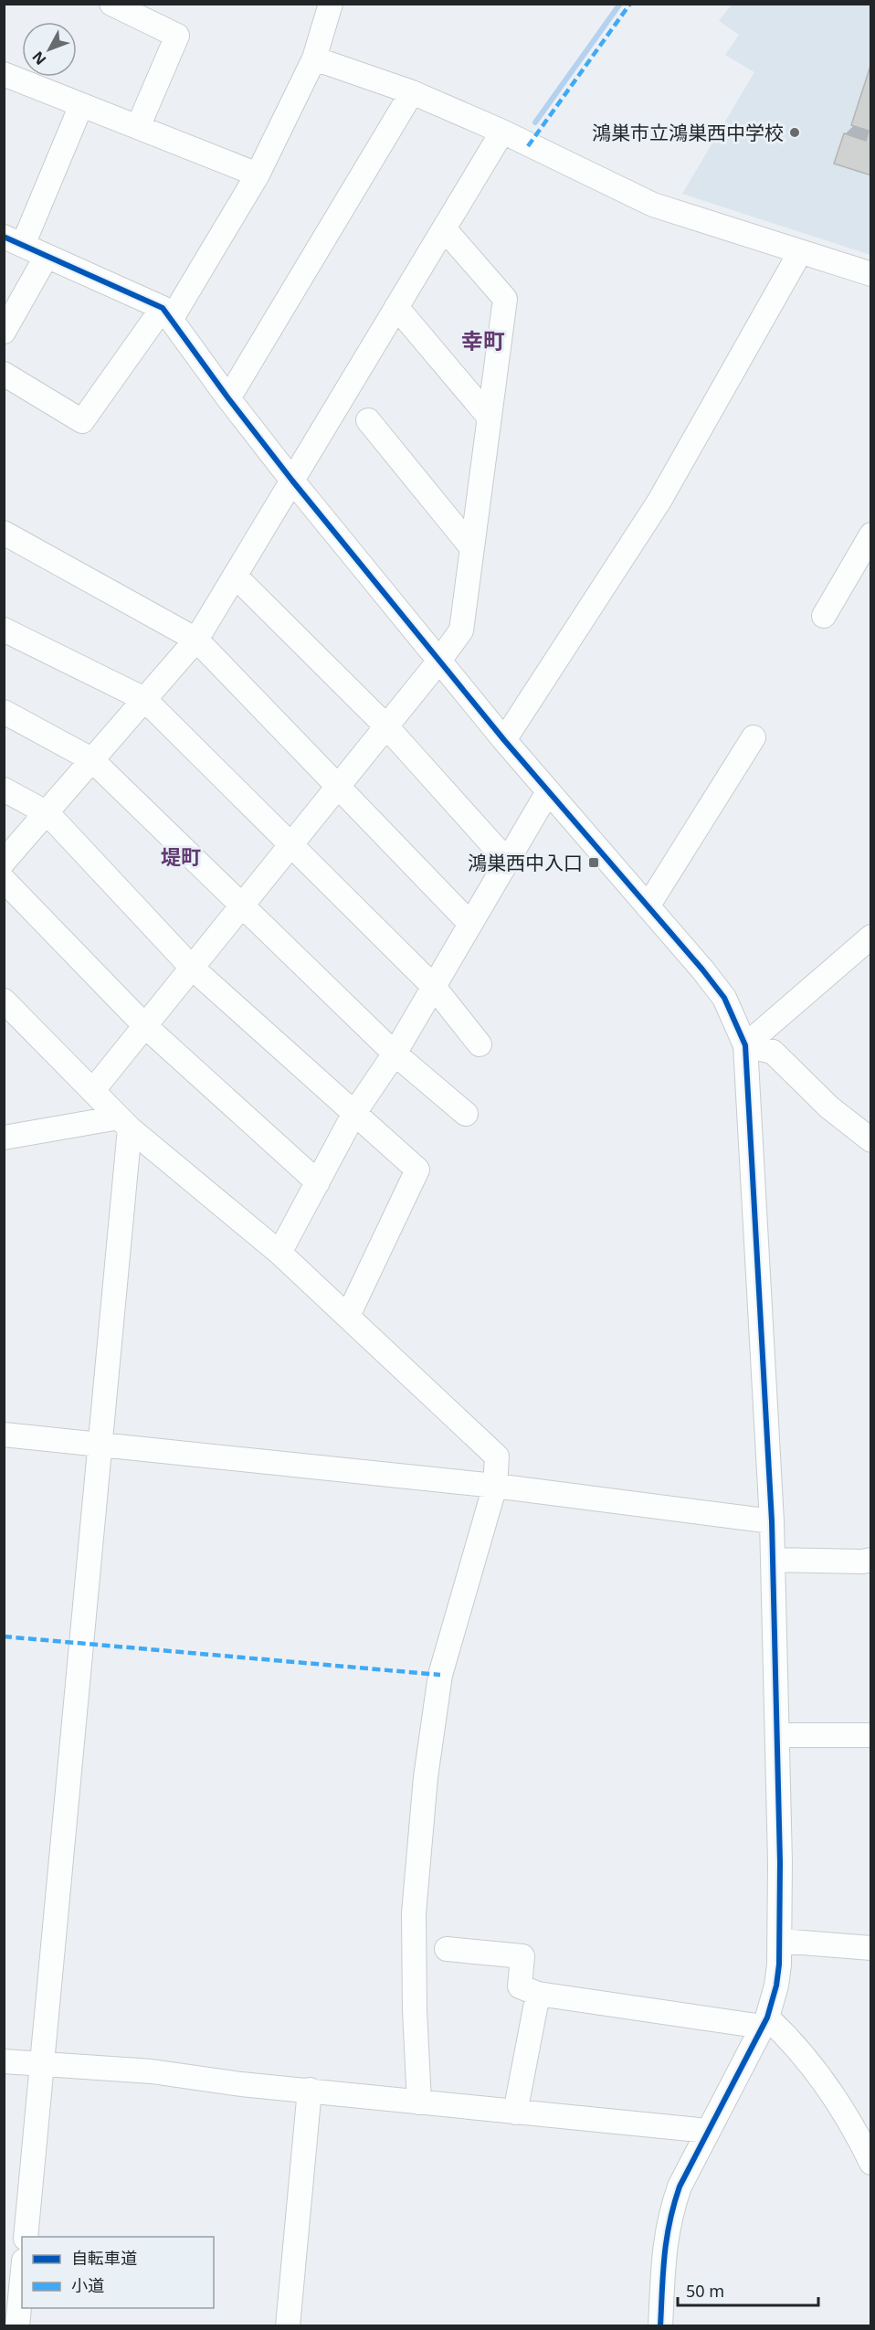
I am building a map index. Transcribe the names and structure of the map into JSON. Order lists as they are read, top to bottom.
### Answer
{
  "districts": ["幸町", "堤町"],
  "places": {
    "other": ["鴻巣市立鴻巣西中学校"],
    "transit": ["鴻巣西中入口"]
  },
  "legend": ["自転車道", "小道"],
  "scale_bar": "50 m",
  "north": "bottom left"
}
